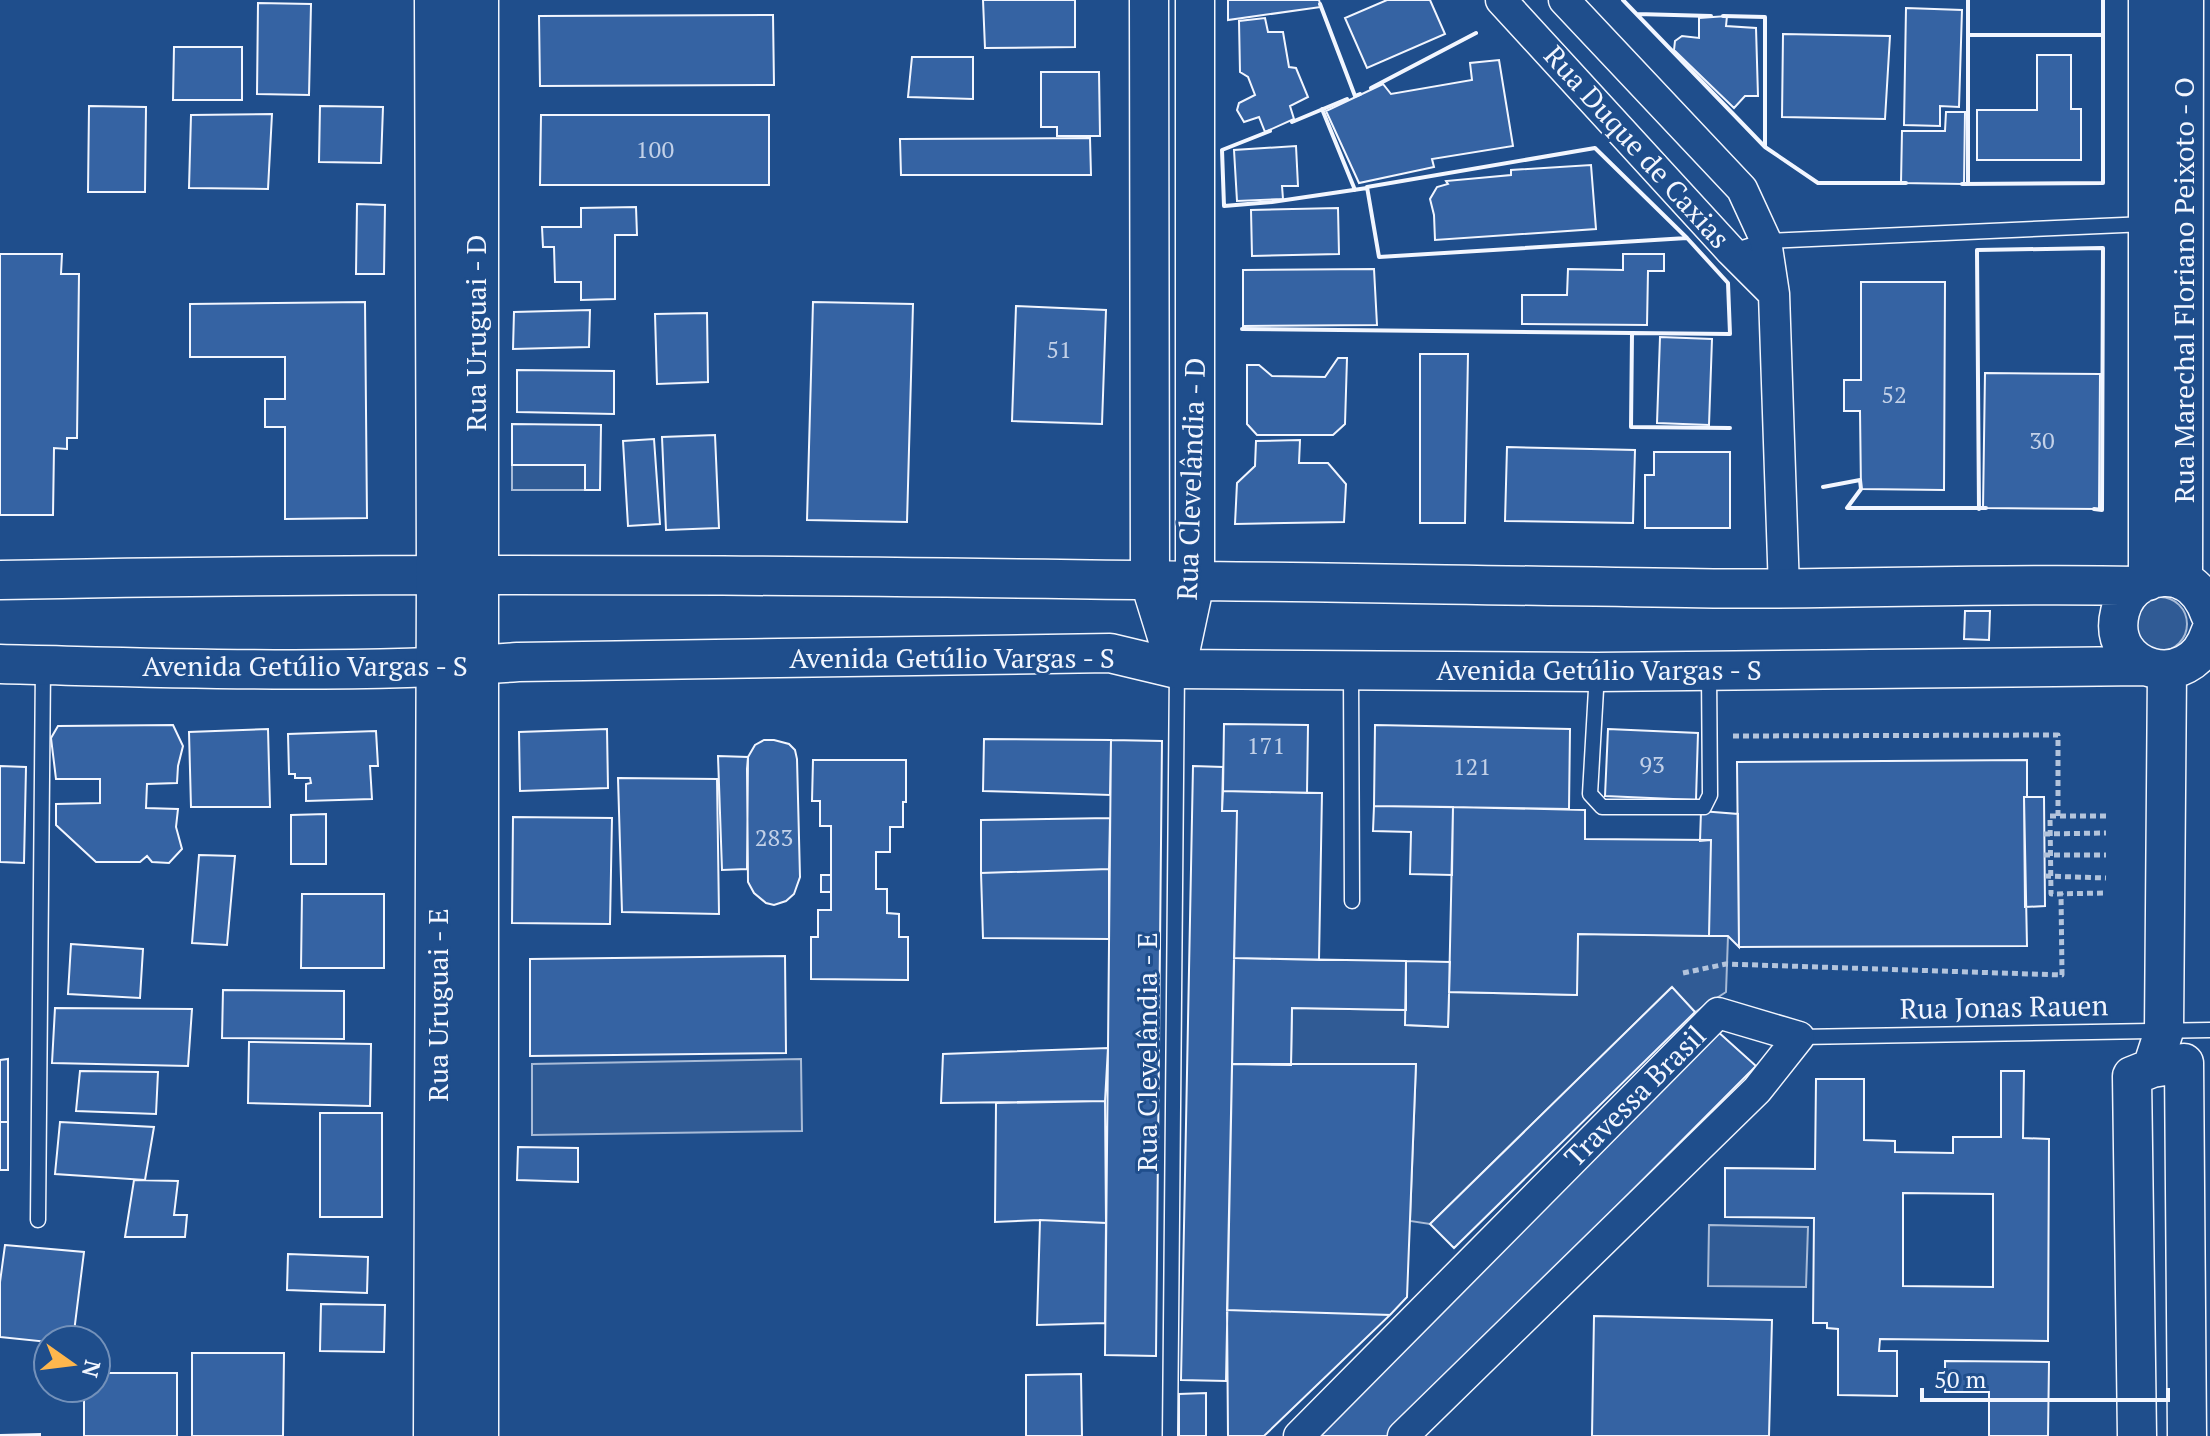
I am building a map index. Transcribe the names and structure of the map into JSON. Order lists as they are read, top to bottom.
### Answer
{
  "streets": {
    "main road": ["Rua Uruguai - D", "Rua Uruguai - E"],
    "street": [
      "Rua Duque de Caxias",
      "Rua Marechal Floriano Peixoto - O",
      "Rua Clevelândia - D",
      "Avenida Getúlio Vargas - S",
      "Travessa Brasil"
    ],
    "lane": ["Rua Jonas Rauen", "Rua Clevelândia - E"]
  },
  "crossings": [
    ["Rua Uruguai - D", "Rua Uruguai - E"],
    ["Rua Clevelândia - D", "Avenida Getúlio Vargas - S"],
    ["Rua Clevelândia - D", "Rua Clevelândia - E"],
    ["Avenida Getúlio Vargas - S", "Rua Uruguai - E"],
    ["Avenida Getúlio Vargas - S", "Rua Clevelândia - E"],
    ["Rua Jonas Rauen", "Travessa Brasil"]
  ],
  "house_numbers": [
    "100",
    "51",
    "52",
    "30",
    "171",
    "93",
    "121",
    "283"
  ],
  "scale_bar": "50 m",
  "north": "right"
}
